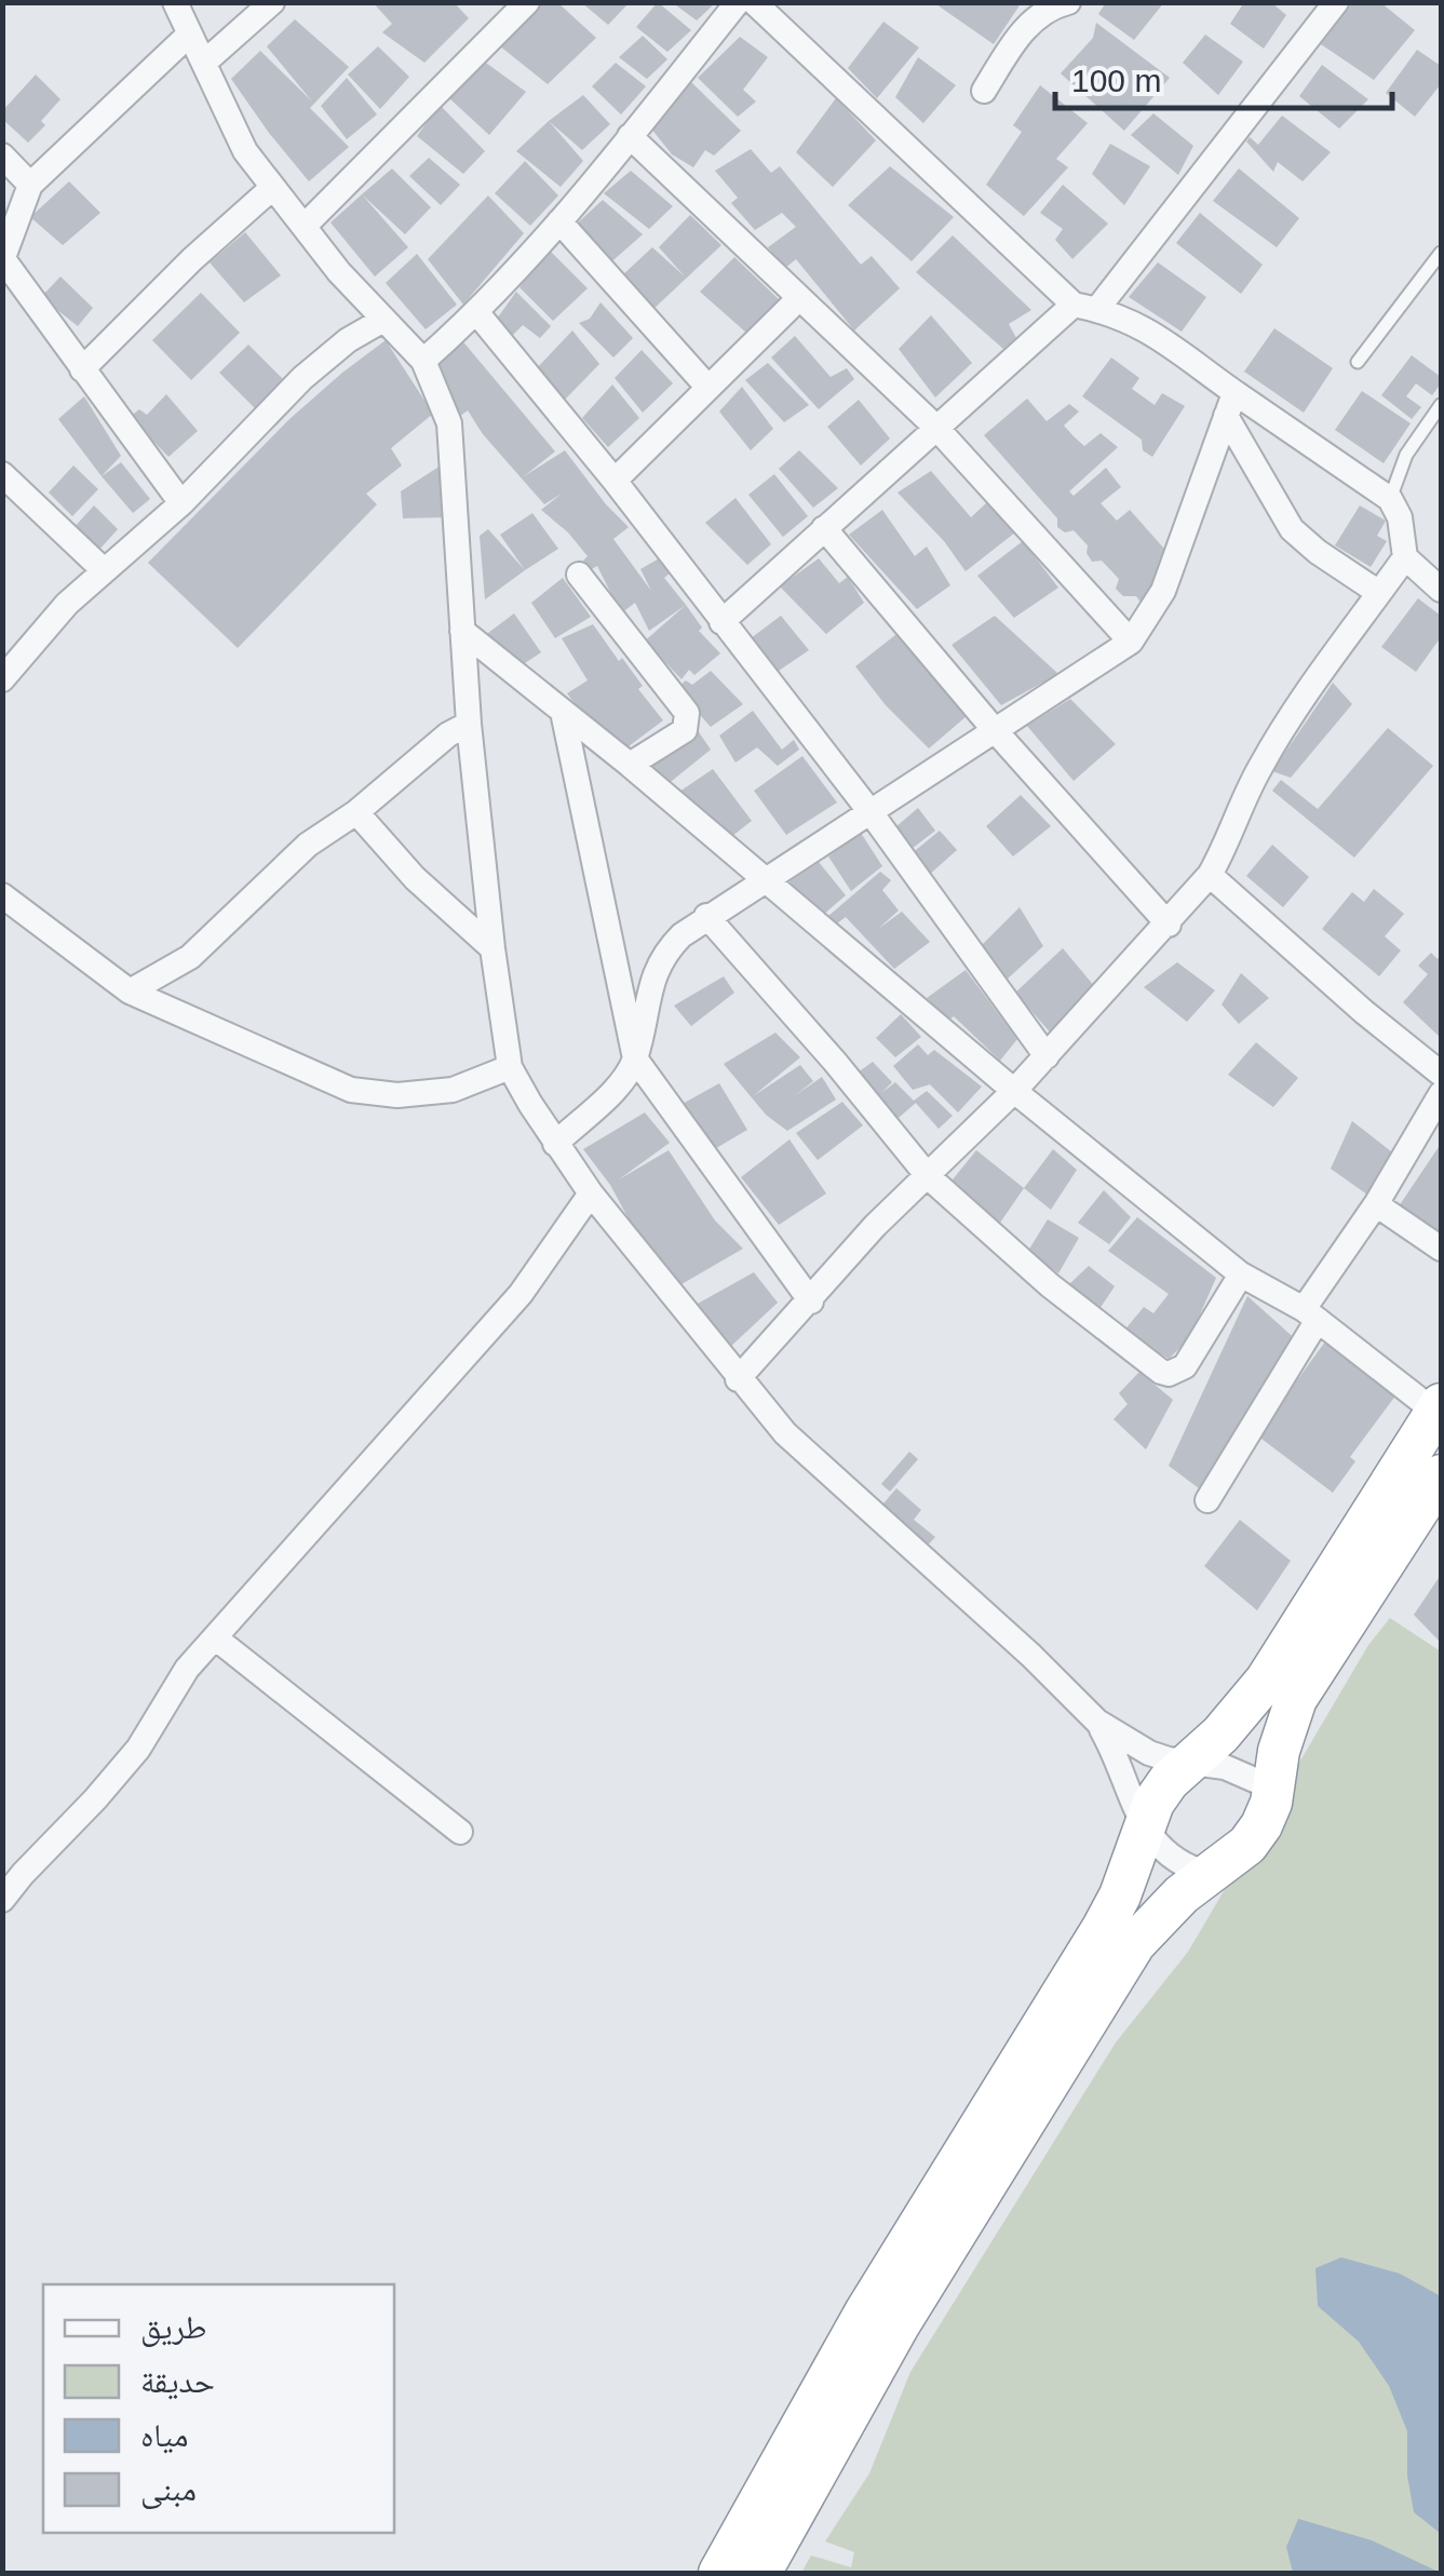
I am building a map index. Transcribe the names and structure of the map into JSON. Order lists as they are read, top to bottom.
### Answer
{
  "legend": [
    "طريق",
    "حديقة",
    "مياه",
    "مبنى"
  ],
  "scale_bar": "100 m"
}
